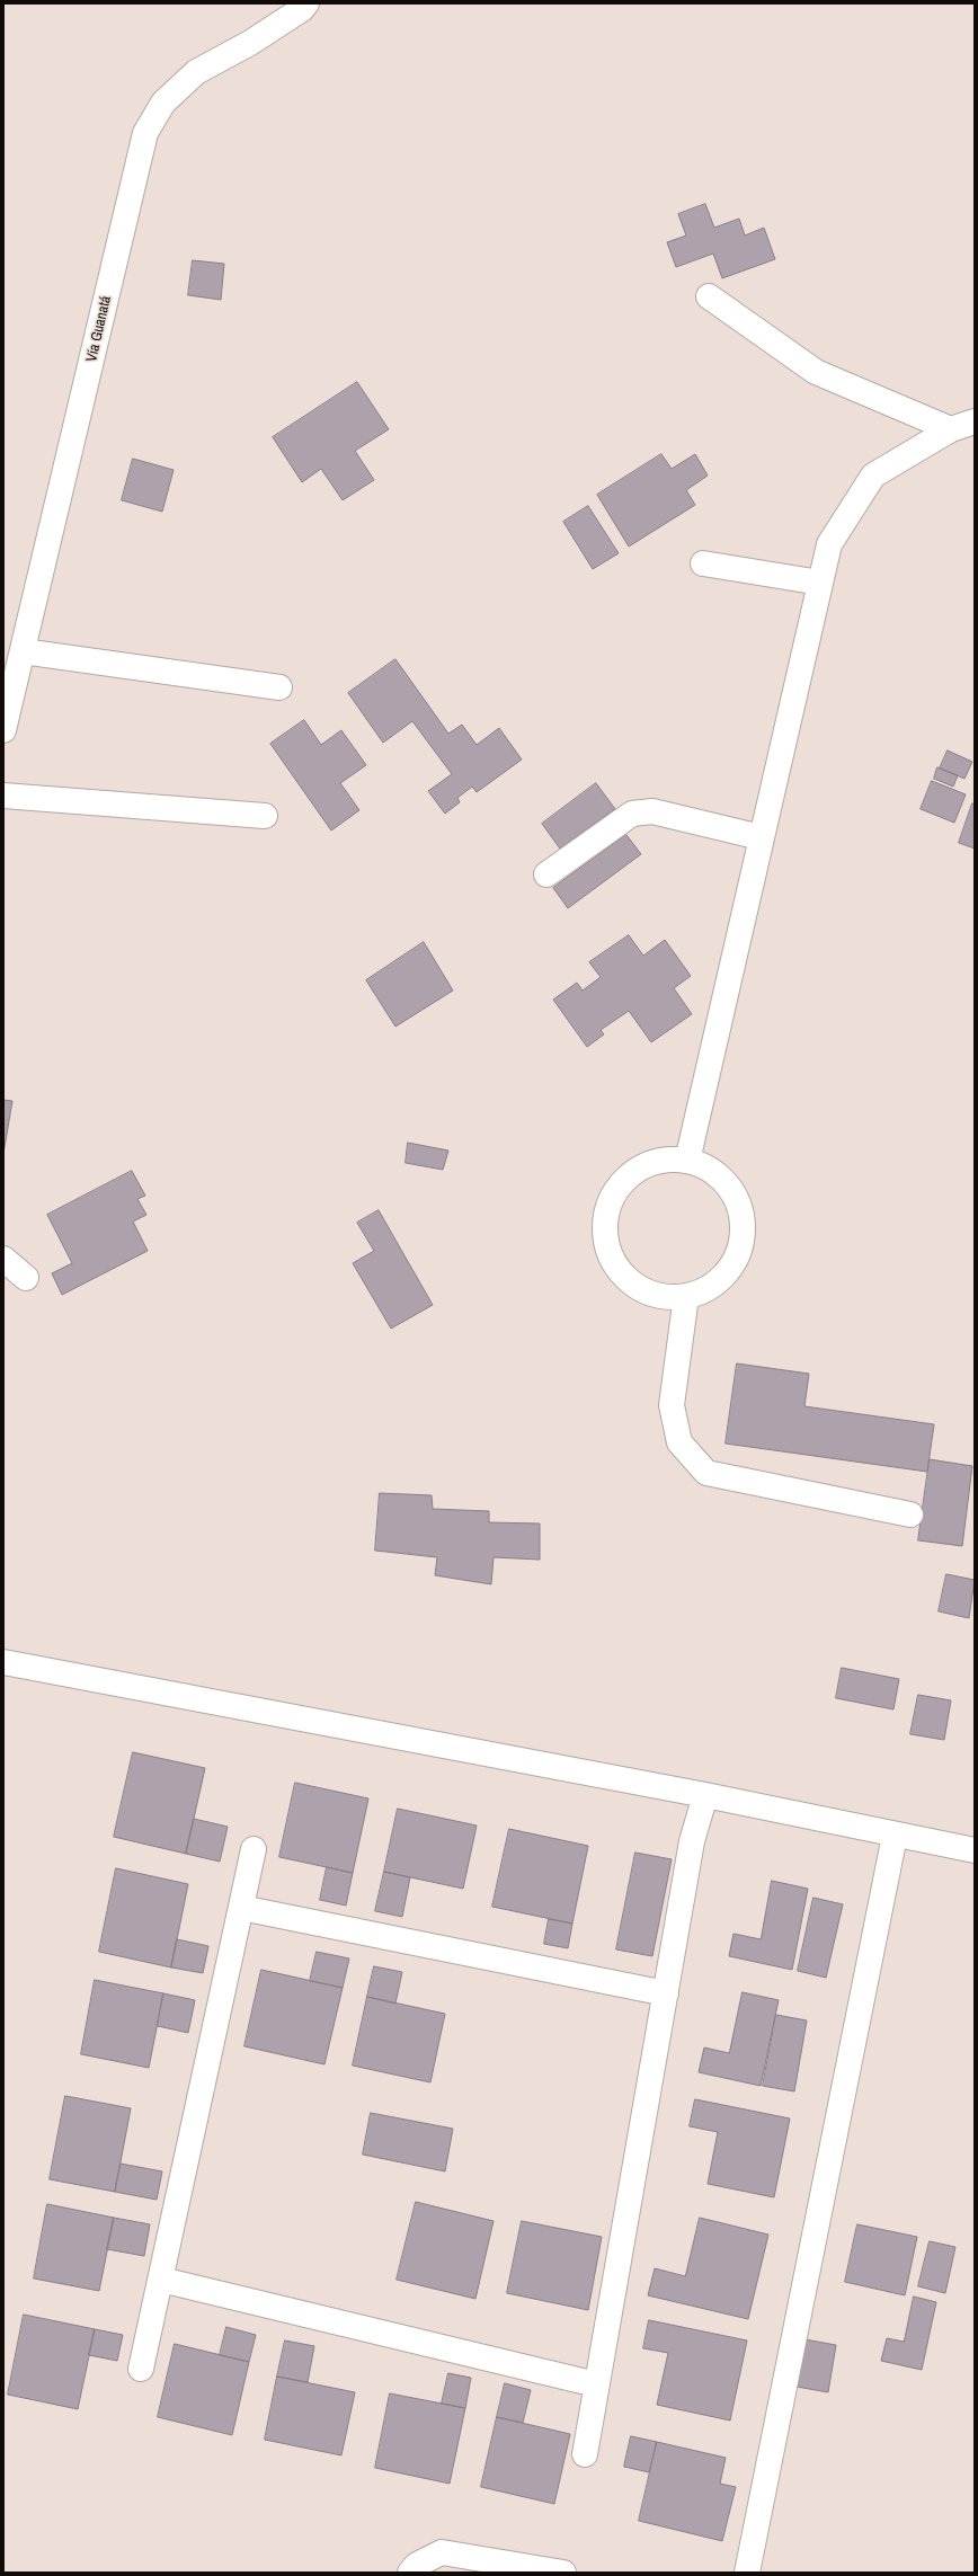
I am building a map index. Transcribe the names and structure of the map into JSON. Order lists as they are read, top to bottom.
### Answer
{
  "streets": {
    "street": ["Vía Guanatá"]
  }
}
